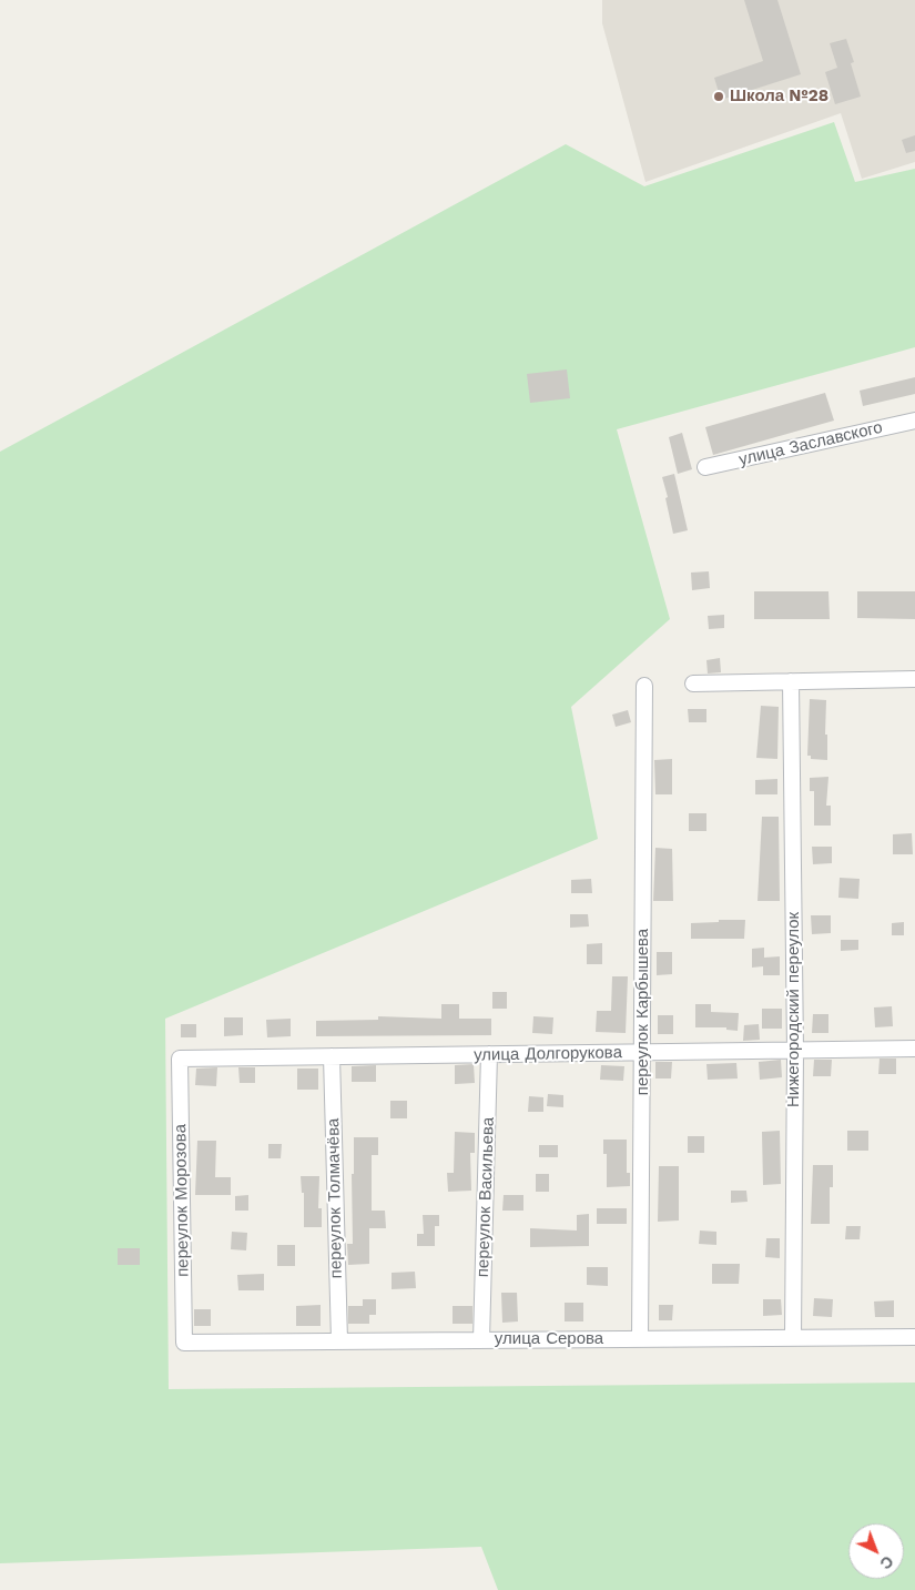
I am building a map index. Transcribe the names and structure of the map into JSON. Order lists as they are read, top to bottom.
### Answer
{
  "streets": {
    "street": [
      "улица Заславского",
      "Нижегородский переулок",
      "переулок Карбышева",
      "улица Долгорукова",
      "переулок Васильева",
      "переулок Толмачёва",
      "переулок Морозова",
      "улица Серова"
    ]
  },
  "crossings": [
    ["Нижегородский переулок", "улица Долгорукова"],
    ["Нижегородский переулок", "улица Серова"],
    ["переулок Карбышева", "улица Долгорукова"],
    ["переулок Карбышева", "улица Серова"],
    ["улица Долгорукова", "переулок Васильева"],
    ["улица Долгорукова", "переулок Толмачёва"],
    ["улица Долгорукова", "переулок Морозова"],
    ["переулок Васильева", "улица Серова"],
    ["переулок Толмачёва", "улица Серова"],
    ["переулок Морозова", "улица Серова"]
  ],
  "places": ["Школа №28"],
  "north": "bottom right"
}
